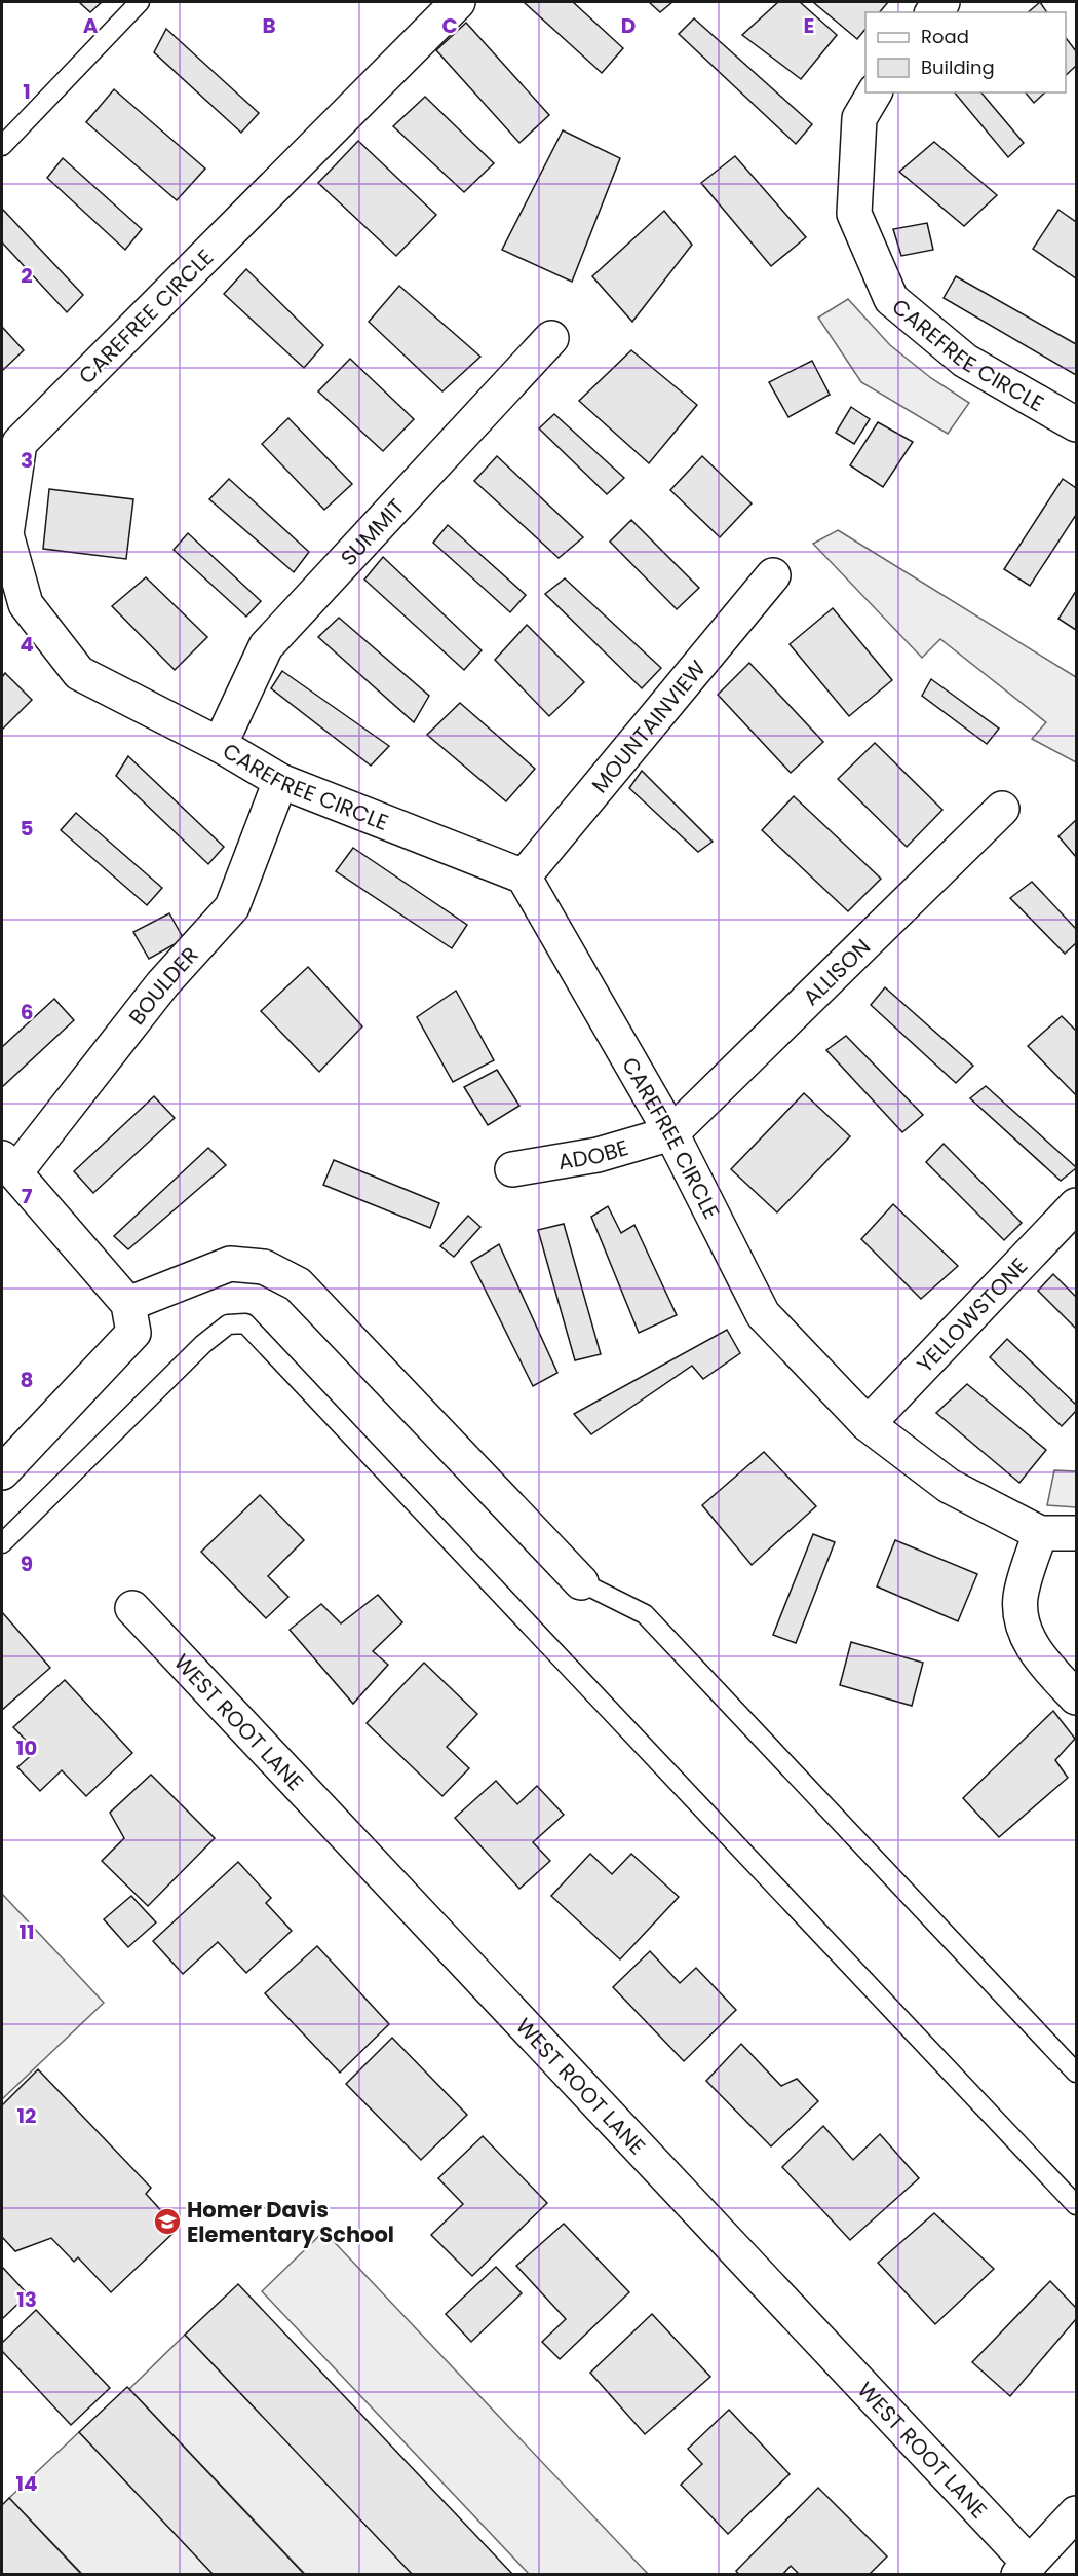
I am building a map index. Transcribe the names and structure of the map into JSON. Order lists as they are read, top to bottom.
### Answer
{
  "streets": {
    "street": [
      "CAREFREE CIRCLE",
      "SUMMIT",
      "MOUNTAINVIEW",
      "ALLISON",
      "BOULDER",
      "ADOBE",
      "YELLOWSTONE",
      "WEST ROOT LANE"
    ]
  },
  "crossings": [
    ["CAREFREE CIRCLE", "SUMMIT"],
    ["CAREFREE CIRCLE", "MOUNTAINVIEW"],
    ["CAREFREE CIRCLE", "ALLISON"],
    ["CAREFREE CIRCLE", "BOULDER"],
    ["CAREFREE CIRCLE", "ADOBE"],
    ["CAREFREE CIRCLE", "YELLOWSTONE"],
    ["ALLISON", "ADOBE"]
  ],
  "places": {
    "school or university": ["Homer Davis Elementary School"]
  },
  "legend": ["Road", "Building"],
  "grid": {
    "columns": [
      "A",
      "B",
      "C",
      "D",
      "E"
    ],
    "rows": [
      "1",
      "2",
      "3",
      "4",
      "5",
      "6",
      "7",
      "8",
      "9",
      "10",
      "11",
      "12",
      "13",
      "14"
    ]
  }
}
